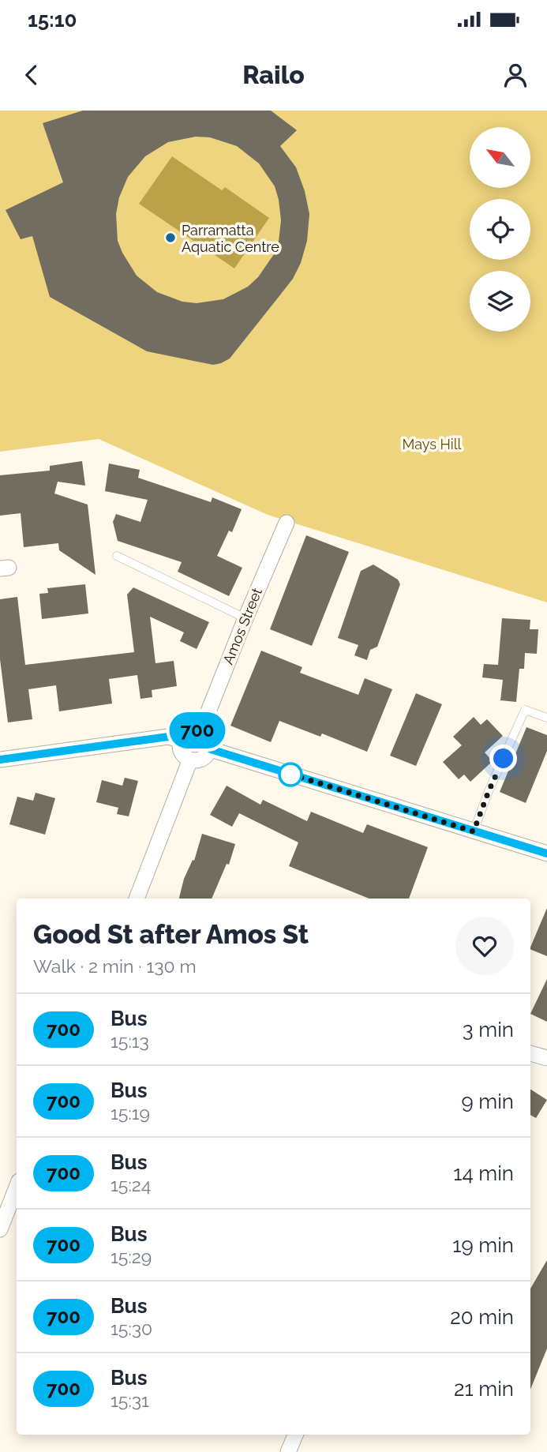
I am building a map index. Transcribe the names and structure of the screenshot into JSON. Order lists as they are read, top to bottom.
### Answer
{
  "streets": {
    "street": ["Amos Street"]
  },
  "parks": ["Mays Hill"],
  "places": ["Parramatta Aquatic Centre"],
  "lines": ["bus line 700"],
  "north": "top left",
  "page": {
    "status": "15:10",
    "header": "Railo",
    "on_map": "700",
    "heading": ["Good St after Amos St", "Walk · 2 min · 130 m"],
    "list": [
      {
        "mark": "700",
        "name": "Bus",
        "note": "15:13",
        "value": "3 min"
      },
      {
        "mark": "700",
        "name": "Bus",
        "note": "15:19",
        "value": "9 min"
      },
      {
        "mark": "700",
        "name": "Bus",
        "note": "15:24",
        "value": "14 min"
      },
      {
        "mark": "700",
        "name": "Bus",
        "note": "15:29",
        "value": "19 min"
      },
      {
        "mark": "700",
        "name": "Bus",
        "note": "15:30",
        "value": "20 min"
      },
      {
        "mark": "700",
        "name": "Bus",
        "note": "15:31",
        "value": "21 min"
      }
    ]
  }
}
